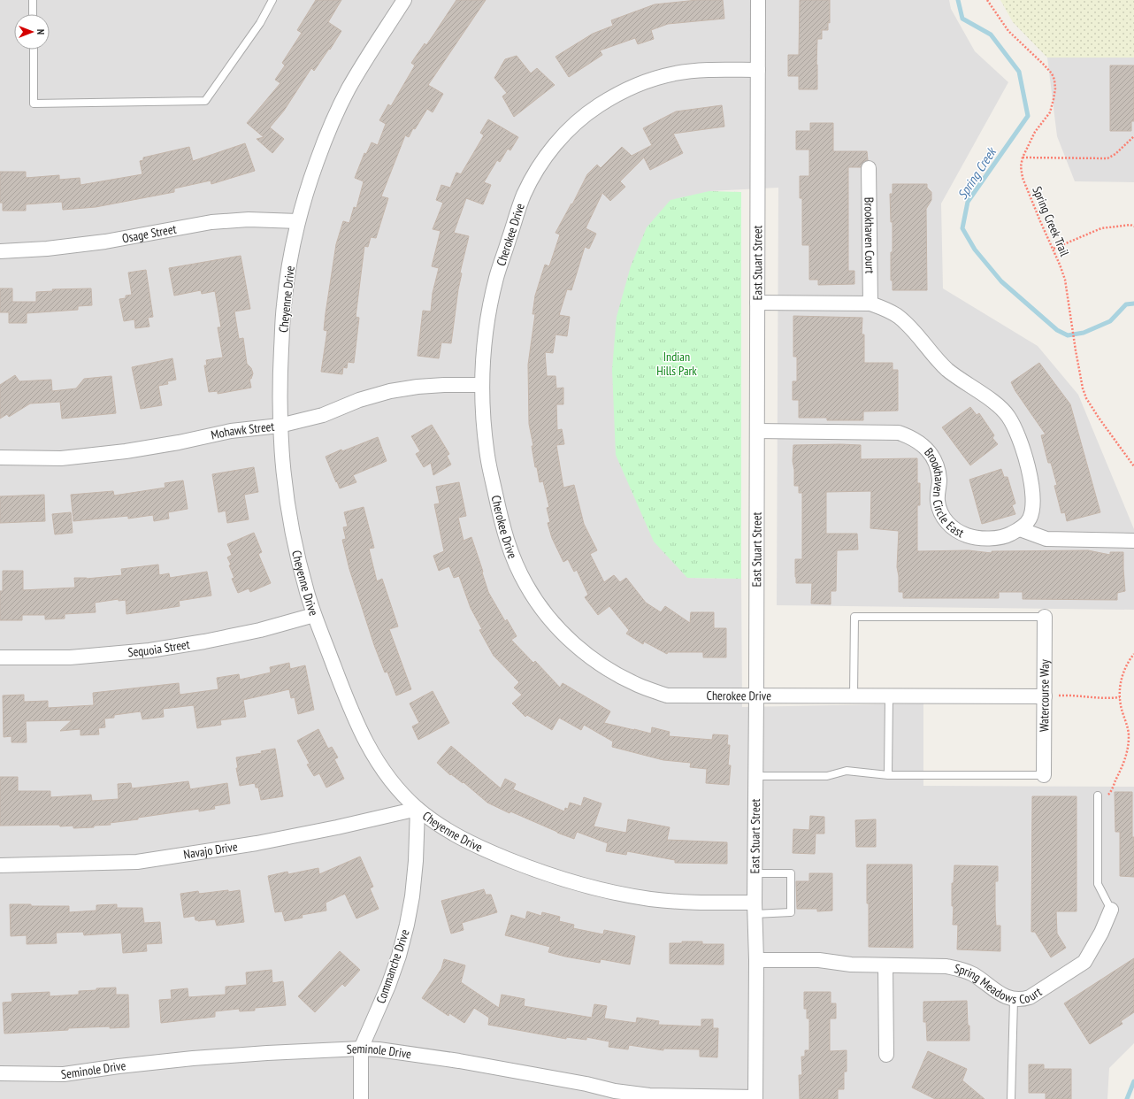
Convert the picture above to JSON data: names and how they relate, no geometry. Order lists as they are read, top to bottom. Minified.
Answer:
{"streets":{"street":["Osage Street","Cherokee Drive","Brookhaven Court","East Stuart Street","Cheyenne Drive","Mohawk Street","Brookhaven Circle East","Sequoia Street","Watercourse Way","Navajo Drive","Commanche Drive","Spring Meadows Court","Seminole Drive"],"path":["Spring Creek Trail"]},"crossings":[["Osage Street","Cheyenne Drive"],["Cherokee Drive","East Stuart Street"],["Cherokee Drive","Mohawk Street"],["Cherokee Drive","Watercourse Way"],["East Stuart Street","Cheyenne Drive"],["East Stuart Street","Brookhaven Circle East"],["East Stuart Street","Spring Meadows Court"],["East Stuart Street","Seminole Drive"],["Cheyenne Drive","Mohawk Street"],["Cheyenne Drive","Sequoia Street"],["Cheyenne Drive","Navajo Drive"],["Cheyenne Drive","Commanche Drive"],["Navajo Drive","Commanche Drive"],["Commanche Drive","Seminole Drive"]],"water":["Spring Creek"],"parks":["Indian Hills Park"],"north":"right"}
